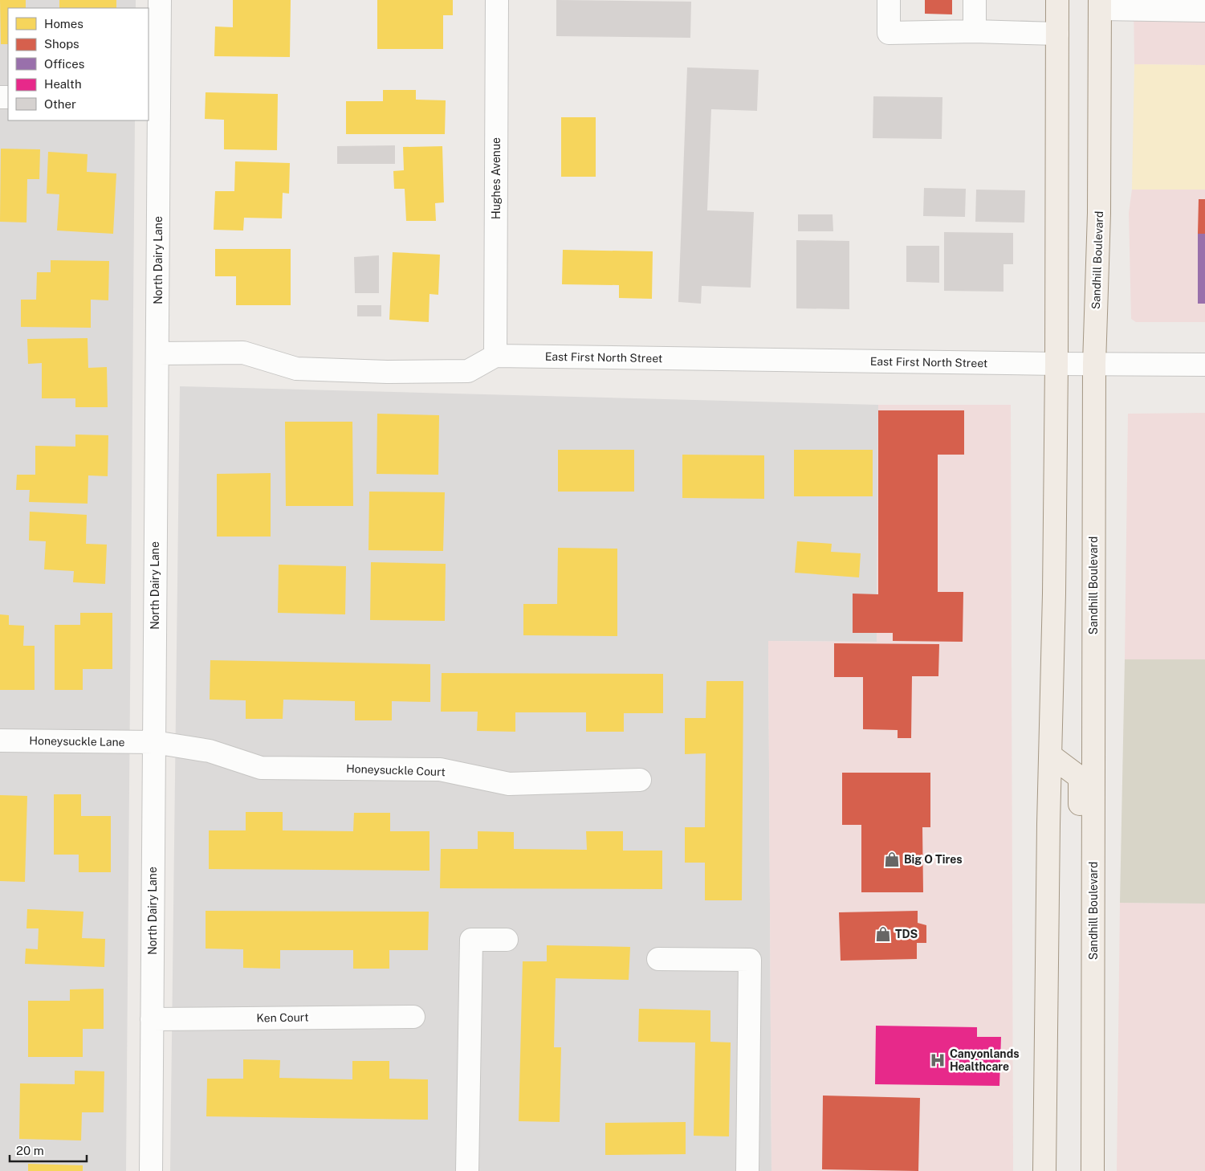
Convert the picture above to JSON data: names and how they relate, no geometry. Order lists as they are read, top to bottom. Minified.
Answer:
{"streets":{"main road":["Sandhill Boulevard"],"street":["Hughes Avenue","North Dairy Lane","East First North Street","Honeysuckle Lane","Honeysuckle Court","Ken Court"]},"crossings":[["Hughes Avenue","East First North Street"],["North Dairy Lane","Honeysuckle Lane"],["North Dairy Lane","Honeysuckle Court"],["North Dairy Lane","Ken Court"],["Sandhill Boulevard","East First North Street"],["Honeysuckle Lane","Honeysuckle Court"]],"places":{"shop":["Big O Tires","TDS"],"hospital":["Canyonlands Healthcare"]},"legend":["Homes","Shops","Offices","Health","Other"],"scale_bar":"20 m"}
